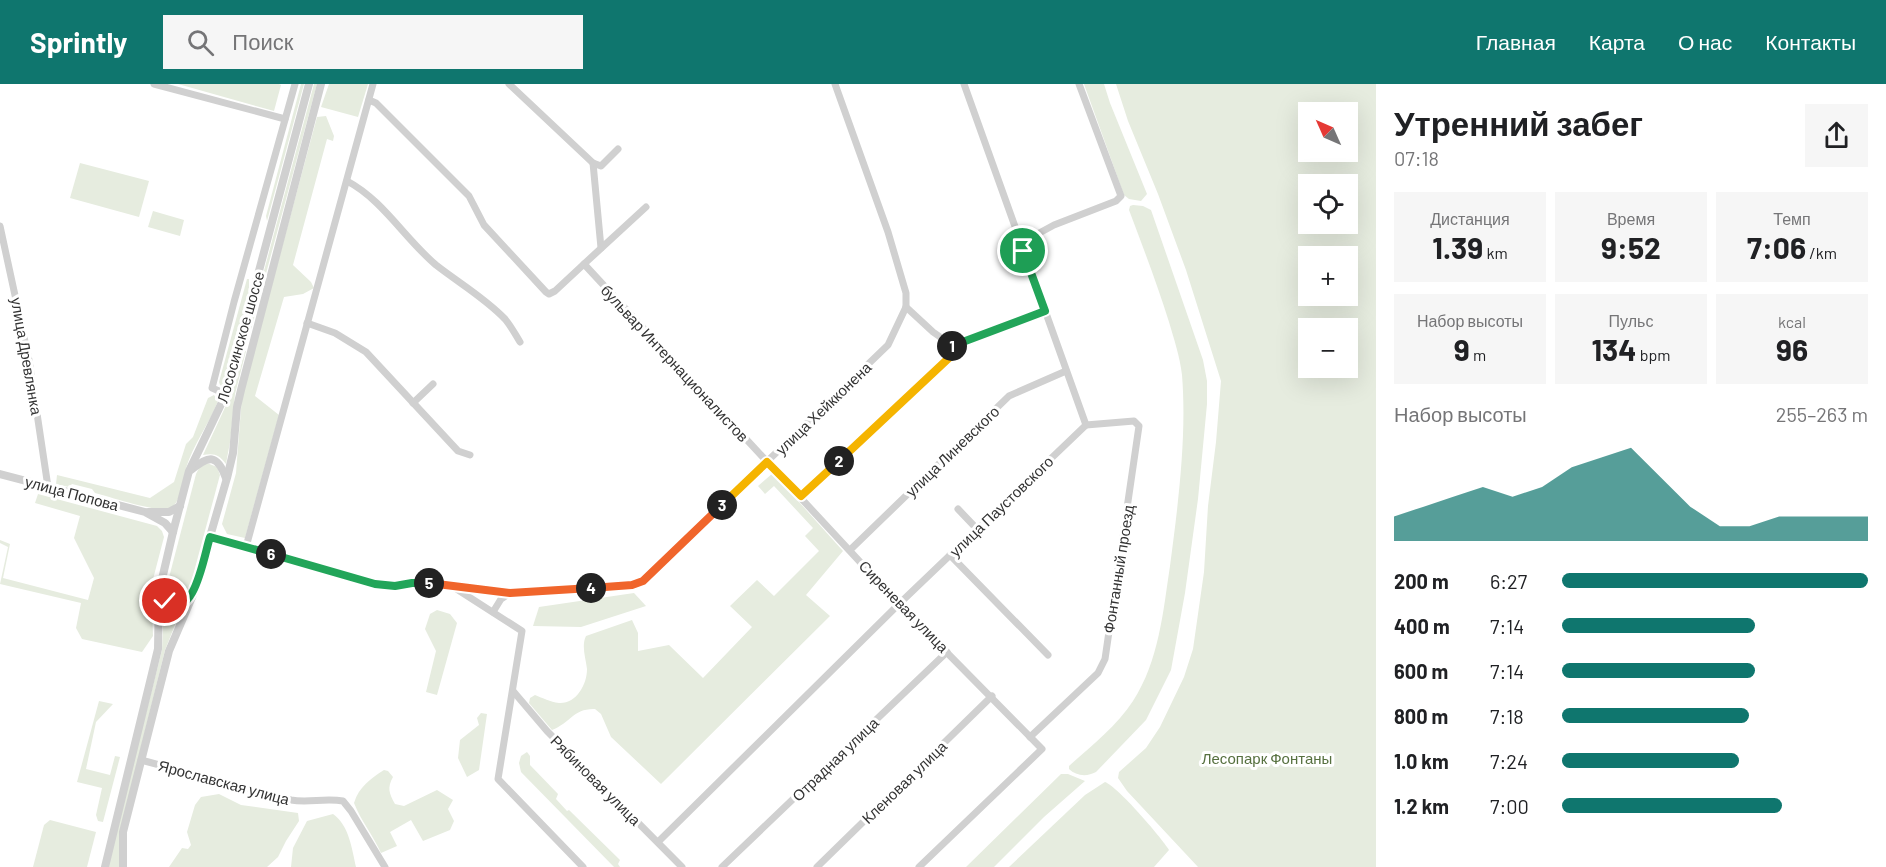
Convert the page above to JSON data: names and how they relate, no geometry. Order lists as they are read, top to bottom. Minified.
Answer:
{"streets":{"street":["Лососинское шоссе","улица Древлянка","бульвар Интернационалистов","улица Хейкконена","улица Линевского","улица Попова","улица Паустовского","Фонтанный проезд","Сиреневая улица","Отрадная улица","Рябиновая улица","Ярославская улица","Кленовая улица"]},"crossings":[["Лососинское шоссе","улица Хейкконена"],["Лососинское шоссе","улица Попова"],["Лососинское шоссе","Ярославская улица"],["улица Древлянка","улица Попова"],["бульвар Интернационалистов","улица Хейкконена"],["бульвар Интернационалистов","Сиреневая улица"],["улица Хейкконена","Сиреневая улица"],["улица Линевского","Сиреневая улица"],["улица Паустовского","Фонтанный проезд"],["улица Паустовского","Сиреневая улица"],["улица Паустовского","Рябиновая улица"],["Фонтанный проезд","Сиреневая улица"],["Сиреневая улица","Отрадная улица"],["Сиреневая улица","Кленовая улица"]],"parks":["Лесопарк Фонтаны"],"north":"top left","page":{"header":"Sprintly","search":"Поиск","nav":["Главная","Карта","О нас","Контакты"],"heading":["Утренний забег","07:18"],"map_buttons":["+","−"],"stats":[["Дистанция","1.39 km"],["Время","9:52"],["Темп","7:06 /km"],["Набор высоты","9 m"],["Пульс","134 bpm"],["kcal","96"]],"pins":["1","2","3","6","5","4"],"chart":["Набор высоты","255–263 m"],"list":[{"name":"200 m","note":"6:27"},{"name":"400 m","note":"7:14"},{"name":"600 m","note":"7:14"},{"name":"800 m","note":"7:18"},{"name":"1.0 km","note":"7:24"},{"name":"1.2 km","note":"7:00"}]}}
